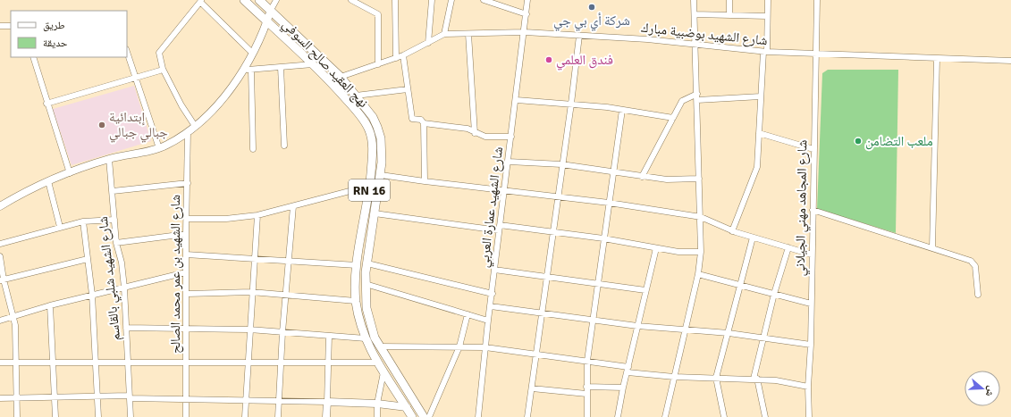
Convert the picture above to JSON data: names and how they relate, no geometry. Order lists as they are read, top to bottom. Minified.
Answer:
{"streets":{"main road":["نهج العقيد صالح السوفي","RN 16"],"street":["شارع الشهيد بوضبية مبارك","شارع الشهيد عمارة العربي","شارع المجاهد مهني الجيلاني","شارع الشهيد بن عمر محمد الصالح","شارع الشهيد شلبي بالقاسم"]},"crossings":[["شارع الشهيد بوضبية مبارك","شارع الشهيد عمارة العربي"],["شارع الشهيد بوضبية مبارك","شارع المجاهد مهني الجيلاني"]],"places":["شركة أي بي جي","فندق العلمي","إبتدائية جبالي جبالي","ملعب التضامن"],"legend":["طريق","حديقة"],"north":"right"}
